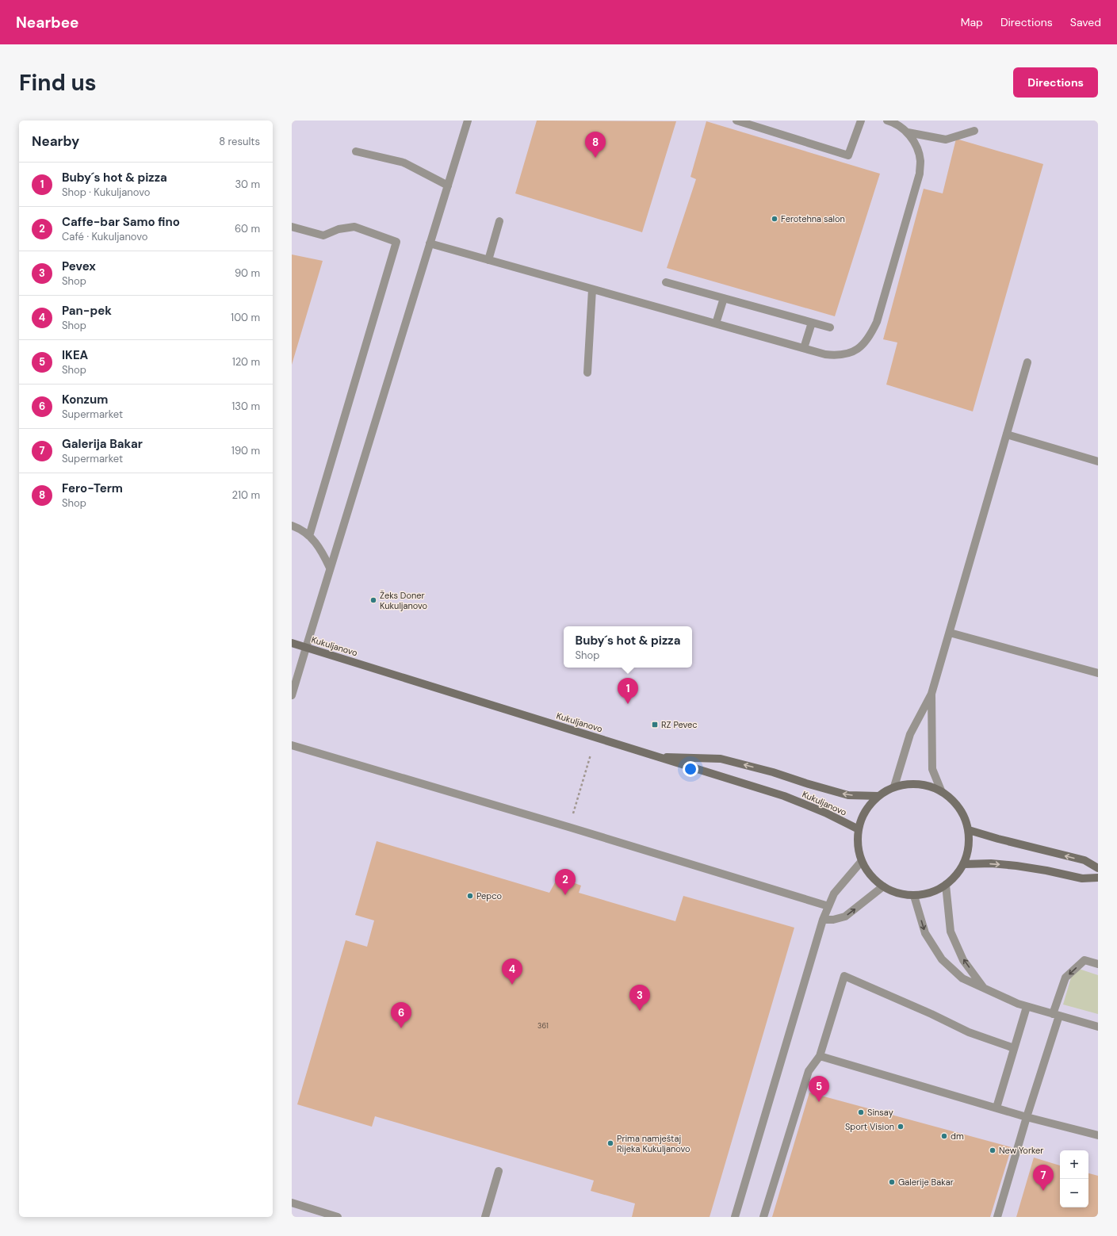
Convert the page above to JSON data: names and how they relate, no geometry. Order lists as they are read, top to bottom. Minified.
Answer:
{"streets":{"main road":["Kukuljanovo"]},"places":{"other":["Ferotehna salon","Žeks Doner Kukuljanovo","Pepco","Sinsay","Sport Vision","dm","Prima namještaj Rijeka Kukuljanovo","New Yorker","Galerije Bakar"],"transit":["RZ Pevec"]},"house_numbers":["361"],"page":{"header":"Nearbee","nav":["Map","Directions","Saved"],"buttons":"Directions","title":"Find us","heading":["Nearby","8 results"],"pins":["8","1","2","4","3","6","5","7"],"list":[{"mark":"1","name":"Buby´s hot & pizza","note":"Shop · Kukuljanovo","value":"30 m"},{"mark":"2","name":"Caffe-bar Samo fino","note":"Café · Kukuljanovo","value":"60 m"},{"mark":"3","name":"Pevex","note":"Shop","value":"90 m"},{"mark":"4","name":"Pan-pek","note":"Shop","value":"100 m"},{"mark":"5","name":"IKEA","note":"Shop","value":"120 m"},{"mark":"6","name":"Konzum","note":"Supermarket","value":"130 m"},{"mark":"7","name":"Galerija Bakar","note":"Supermarket","value":"190 m"},{"mark":"8","name":"Fero-Term","note":"Shop","value":"210 m"}],"popup":["Buby´s hot & pizza","Shop"],"map_buttons":["+","−"]}}
